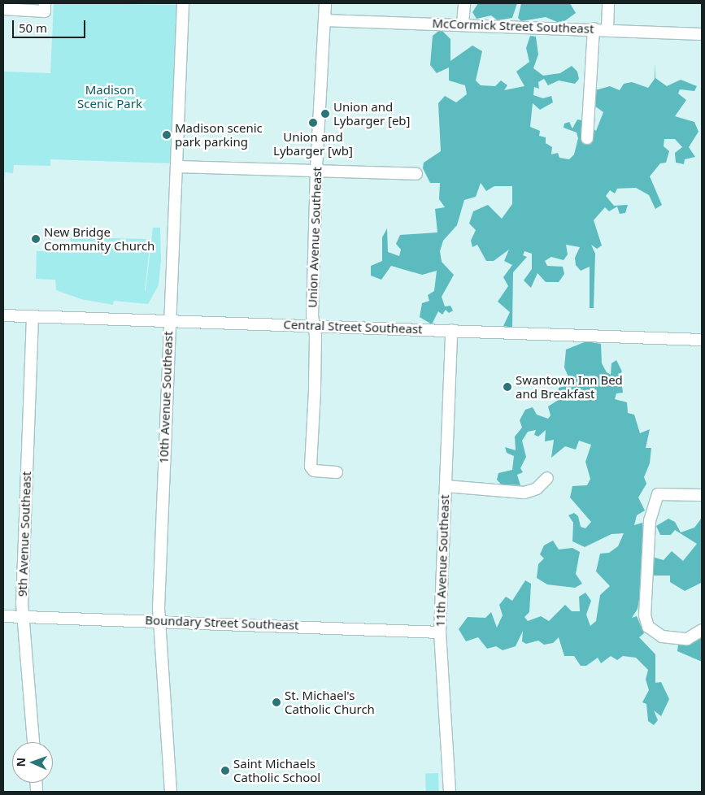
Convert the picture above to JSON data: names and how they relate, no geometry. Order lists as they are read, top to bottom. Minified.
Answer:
{"streets":{"street":["McCormick Street Southeast","Union Avenue Southeast","Central Street Southeast","10th Avenue Southeast","9th Avenue Southeast","11th Avenue Southeast","Boundary Street Southeast"]},"crossings":[["McCormick Street Southeast","Union Avenue Southeast"],["Union Avenue Southeast","Central Street Southeast"],["Central Street Southeast","10th Avenue Southeast"],["Central Street Southeast","9th Avenue Southeast"],["Central Street Southeast","11th Avenue Southeast"],["10th Avenue Southeast","Boundary Street Southeast"],["9th Avenue Southeast","Boundary Street Southeast"],["11th Avenue Southeast","Boundary Street Southeast"]],"parks":["Madison Scenic Park"],"places":["Union and Lybarger [eb]","Union and Lybarger [wb]","Madison scenic park parking","New Bridge Community Church","Swantown Inn Bed and Breakfast","St. Michael's Catholic Church","Saint Michaels Catholic School"],"scale_bar":"50 m","north":"left"}
